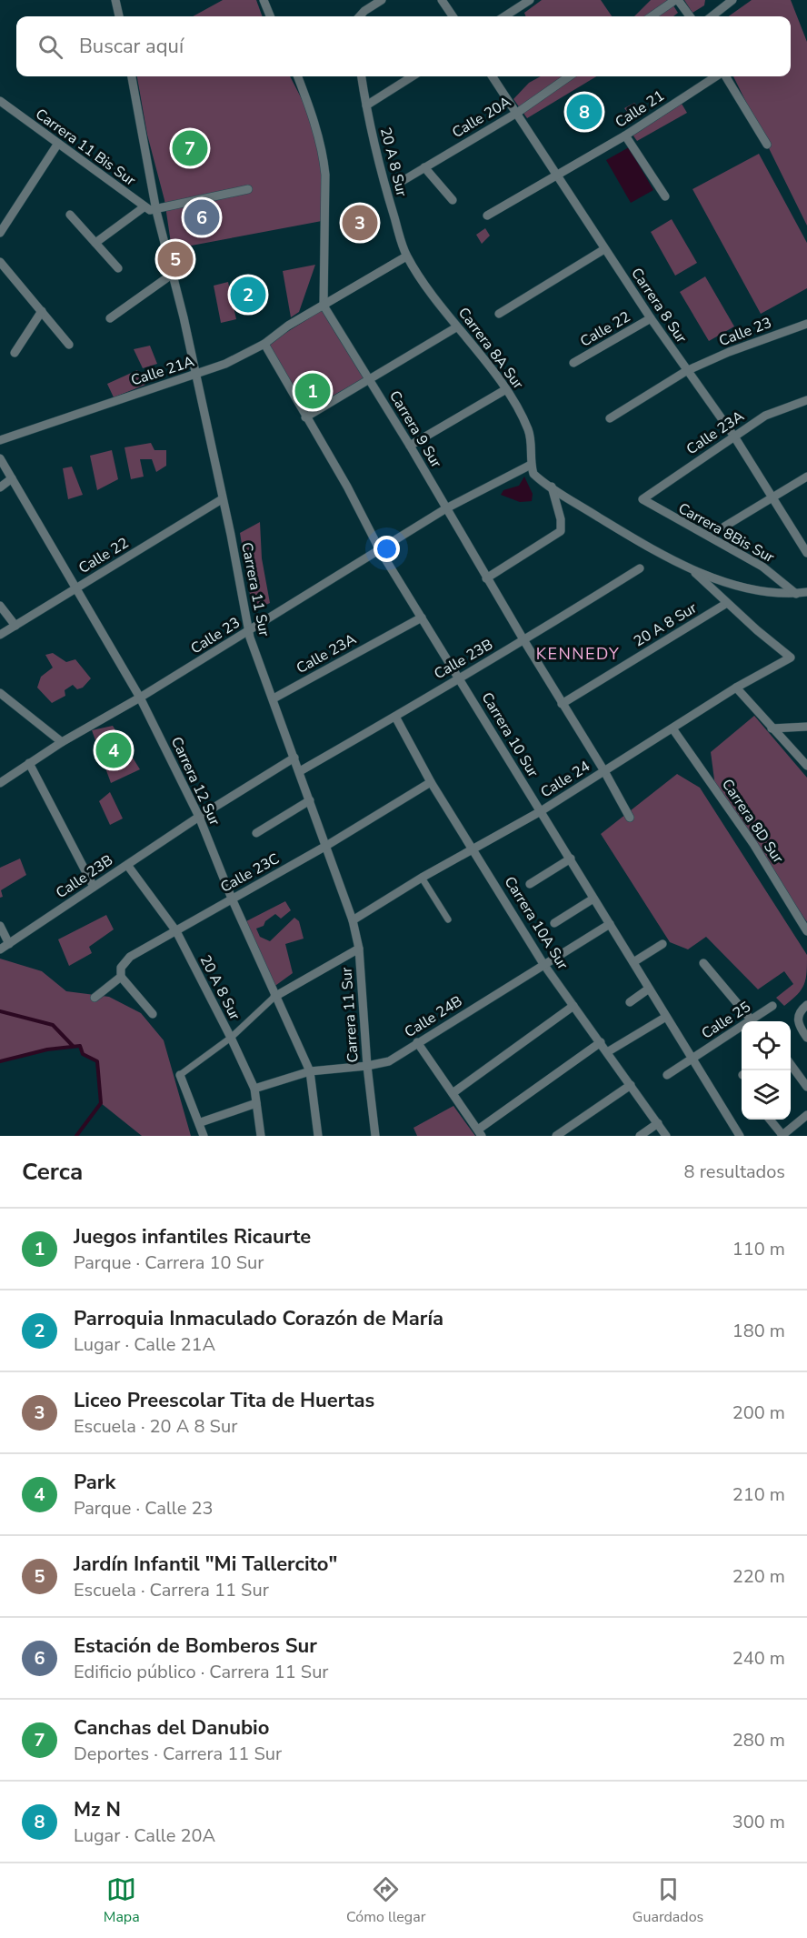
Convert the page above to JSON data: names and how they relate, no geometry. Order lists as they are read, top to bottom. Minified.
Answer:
{"streets":{"street":["Calle 21","Calle 20A","Carrera 11 Bis Sur","20 A 8 Sur","Carrera 8 Sur","Calle 22","Calle 23","Carrera 8A Sur","Calle 21A","Carrera 9 Sur","Calle 23A","Carrera 8Bis Sur","Carrera 11 Sur","Calle 23B","Carrera 10 Sur","Calle 24","Carrera 12 Sur","Carrera 8D Sur","Calle 23C","Carrera 10A Sur","Calle 24B","Calle 25"]},"crossings":[["Calle 21","Carrera 8 Sur"],["Calle 20A","Carrera 8 Sur"],["Carrera 11 Bis Sur","Carrera 11 Sur"],["20 A 8 Sur","Carrera 8A Sur"],["20 A 8 Sur","Carrera 9 Sur"],["20 A 8 Sur","Calle 23B"],["20 A 8 Sur","Calle 24"],["20 A 8 Sur","Calle 23C"],["20 A 8 Sur","Calle 24B"],["Carrera 8 Sur","Calle 22"],["Carrera 8 Sur","Calle 23"],["Carrera 8 Sur","Calle 23A"],["Calle 22","Carrera 11 Sur"],["Calle 22","Carrera 12 Sur"],["Calle 23","Carrera 8A Sur"],["Calle 23","Carrera 9 Sur"],["Calle 23","Carrera 11 Sur"],["Calle 23","Carrera 10 Sur"],["Calle 23","Carrera 12 Sur"],["Calle 21A","Carrera 9 Sur"],["Calle 21A","Carrera 11 Sur"],["Calle 21A","Carrera 10 Sur"],["Carrera 9 Sur","Calle 23B"],["Carrera 9 Sur","Calle 24"],["Calle 23A","Carrera 8Bis Sur"],["Calle 23A","Carrera 11 Sur"],["Calle 23A","Carrera 10 Sur"],["Carrera 11 Sur","Calle 23B"],["Carrera 11 Sur","Calle 24"],["Carrera 11 Sur","Calle 23C"],["Carrera 11 Sur","Calle 24B"],["Calle 23B","Carrera 10 Sur"],["Calle 23B","Carrera 12 Sur"],["Calle 23B","Carrera 10A Sur"],["Carrera 10 Sur","Calle 24"],["Carrera 10 Sur","Calle 24B"],["Carrera 10 Sur","Calle 25"],["Calle 24","Carrera 8D Sur"],["Calle 24","Carrera 10A Sur"],["Carrera 12 Sur","Calle 23C"],["Carrera 12 Sur","Calle 24B"],["Calle 23C","Carrera 10A Sur"],["Carrera 10A Sur","Calle 24B"]],"districts":["KENNEDY"],"page":{"search":"Buscar aquí","pins":["8","7","6","3","5","2","1","4"],"heading":["Cerca","8 resultados"],"list":[{"mark":"1","name":"Juegos infantiles Ricaurte","note":"Parque · Carrera 10 Sur","value":"110 m"},{"mark":"2","name":"Parroquia Inmaculado Corazón de María","note":"Lugar · Calle 21A","value":"180 m"},{"mark":"3","name":"Liceo Preescolar Tita de Huertas","note":"Escuela · 20 A 8 Sur","value":"200 m"},{"mark":"4","name":"Park","note":"Parque · Calle 23","value":"210 m"},{"mark":"5","name":"Jardín Infantil \"Mi Tallercito\"","note":"Escuela · Carrera 11 Sur","value":"220 m"},{"mark":"6","name":"Estación de Bomberos Sur","note":"Edificio público · Carrera 11 Sur","value":"240 m"},{"mark":"7","name":"Canchas del Danubio","note":"Deportes · Carrera 11 Sur","value":"280 m"},{"mark":"8","name":"Mz N","note":"Lugar · Calle 20A","value":"300 m"}],"nav":["Mapa","Cómo llegar","Guardados"]}}
